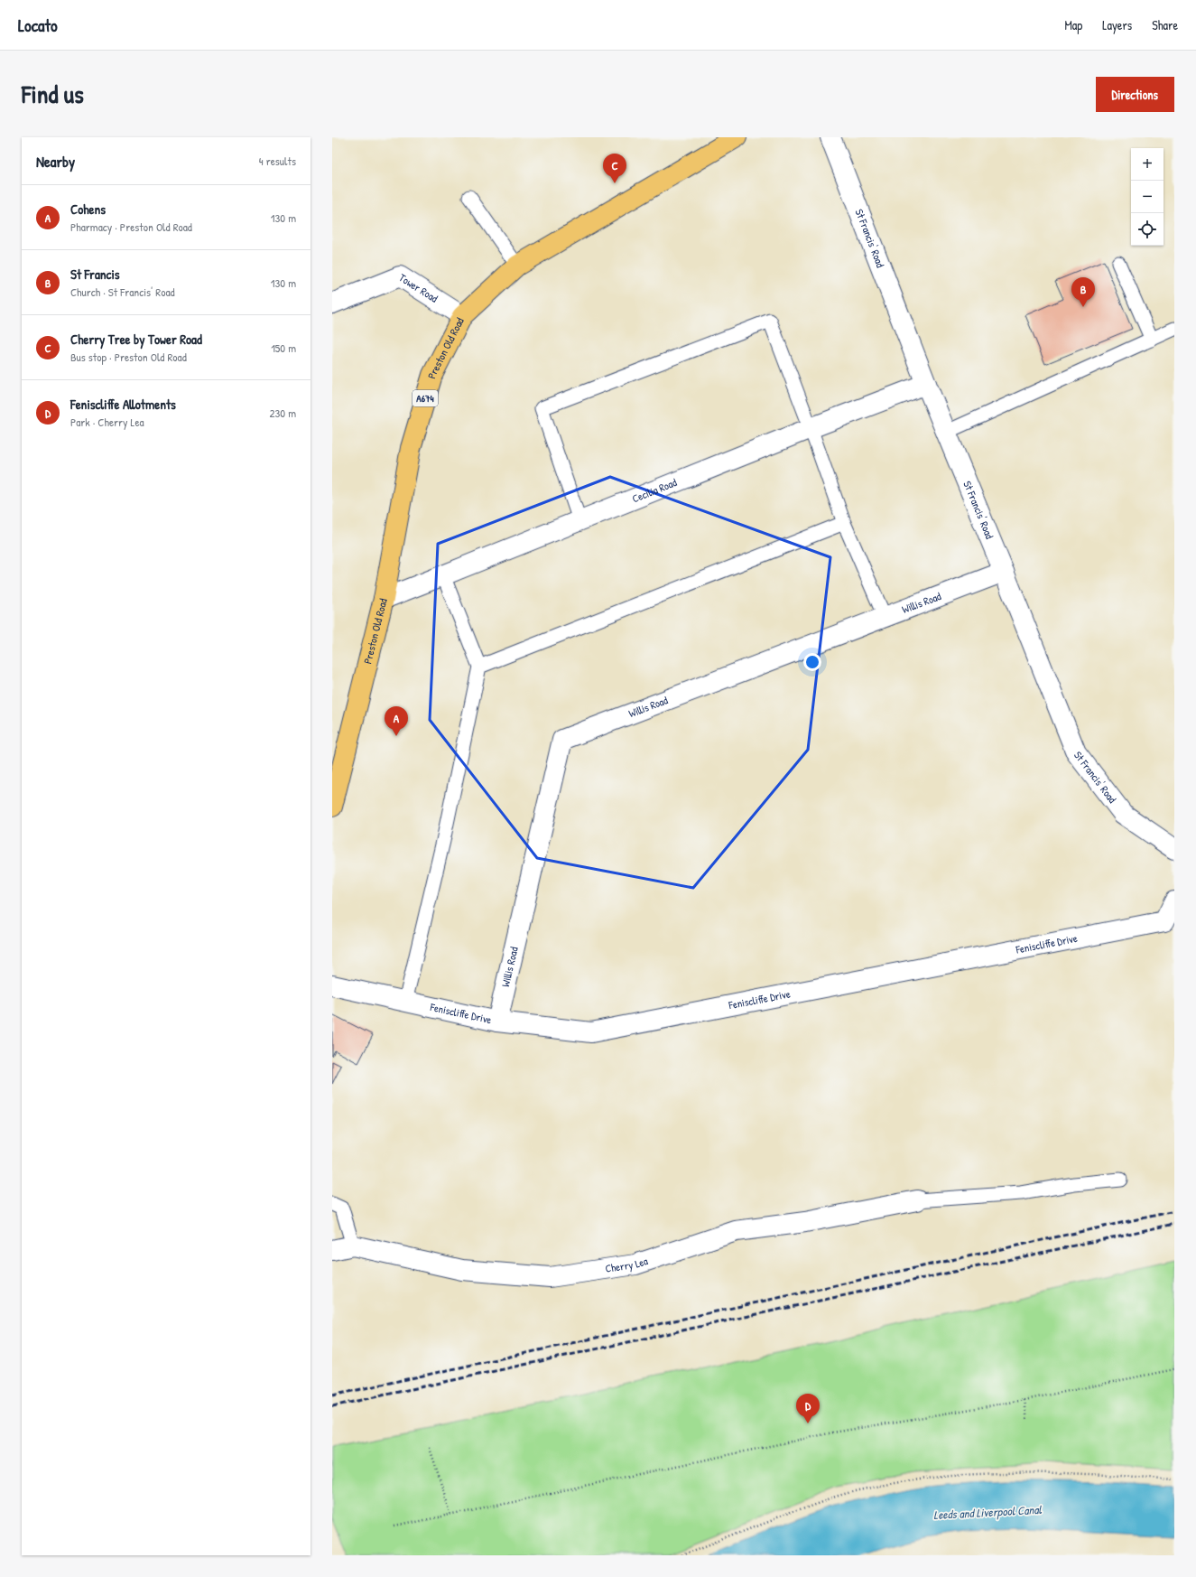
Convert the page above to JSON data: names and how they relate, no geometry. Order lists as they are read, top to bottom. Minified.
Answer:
{"streets":{"main road":["Preston Old Road","A674"],"street":["St Francis' Road","Tower Road","Cecilia Road","Willis Road","Feniscliffe Drive","Cherry Lea"]},"crossings":[["St Francis' Road","Cecilia Road"],["St Francis' Road","Willis Road"],["Tower Road","Preston Old Road"],["Preston Old Road","Cecilia Road"],["Willis Road","Feniscliffe Drive"]],"water":["Leeds and Liverpool Canal"],"page":{"header":"Locato","nav":["Map","Layers","Share"],"title":"Find us","buttons":"Directions","heading":["Nearby","4 results"],"map_buttons":["+","−"],"pins":["C","B","A","D"],"list":[{"mark":"A","name":"Cohens","note":"Pharmacy · Preston Old Road","value":"130 m"},{"mark":"B","name":"St Francis","note":"Church · St Francis' Road","value":"130 m"},{"mark":"C","name":"Cherry Tree by Tower Road","note":"Bus stop · Preston Old Road","value":"150 m"},{"mark":"D","name":"Feniscliffe Allotments","note":"Park · Cherry Lea","value":"230 m"}]}}
